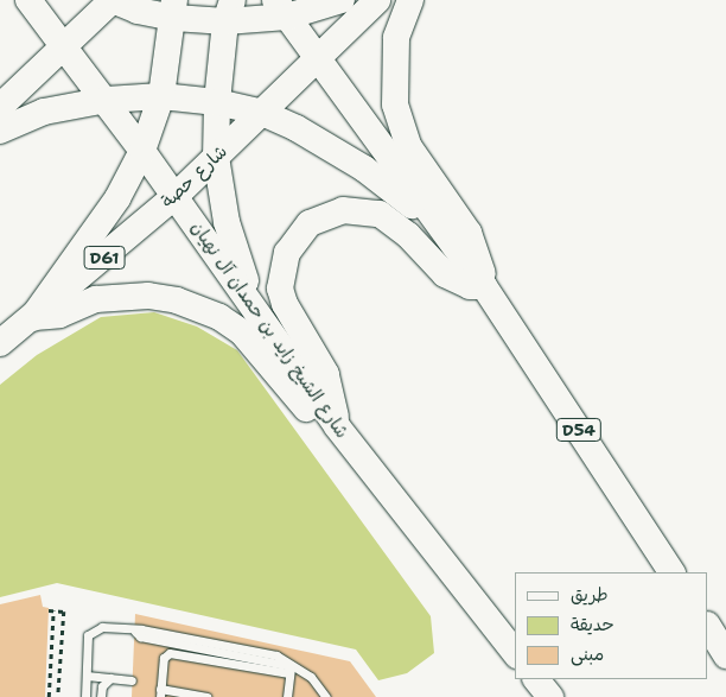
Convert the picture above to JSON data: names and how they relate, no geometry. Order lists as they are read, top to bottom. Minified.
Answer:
{"streets":{"main road":["شارع حصة","D61","شارع الشيخ زايد بن حمدان آل نهيان","D54"]},"crossings":[["شارع حصة","شارع الشيخ زايد بن حمدان آل نهيان"],["شارع حصة","D54"]],"legend":["طريق","حديقة","مبنى"]}
